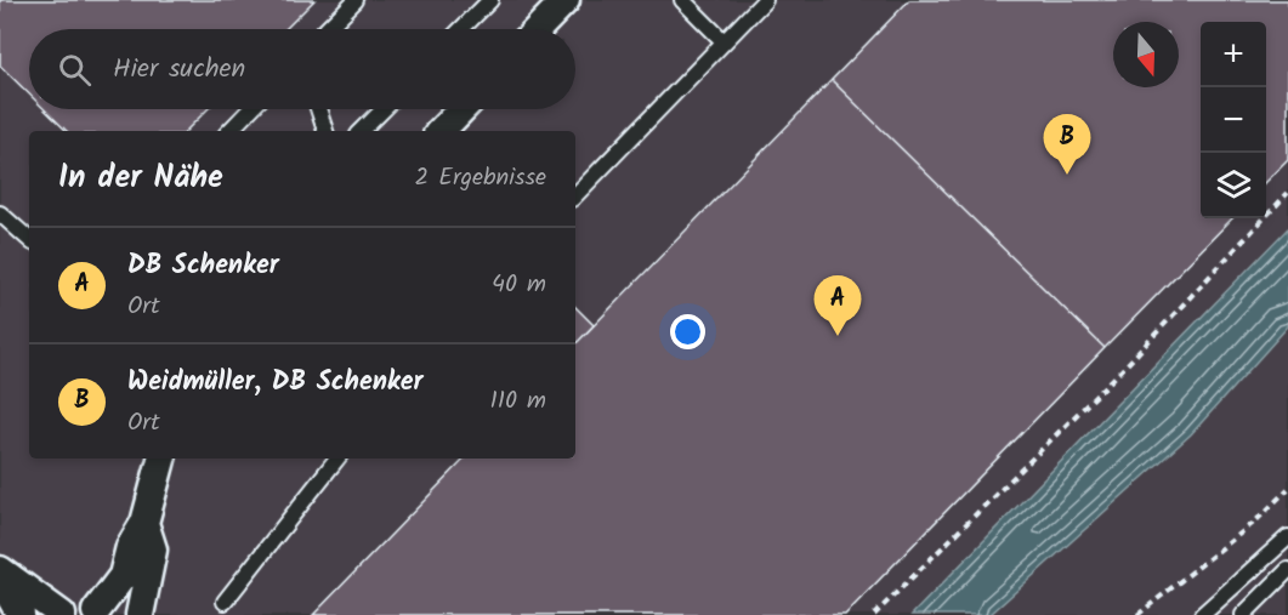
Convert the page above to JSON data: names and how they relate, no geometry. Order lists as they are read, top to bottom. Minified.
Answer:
{"north":"bottom","page":{"map_buttons":["+","−"],"search":"Hier suchen","pins":["B","A"],"heading":["In der Nähe","2 Ergebnisse"],"list":[{"mark":"A","name":"DB Schenker","note":"Ort","value":"40 m"},{"mark":"B","name":"Weidmüller, DB Schenker","note":"Ort","value":"110 m"}]}}
